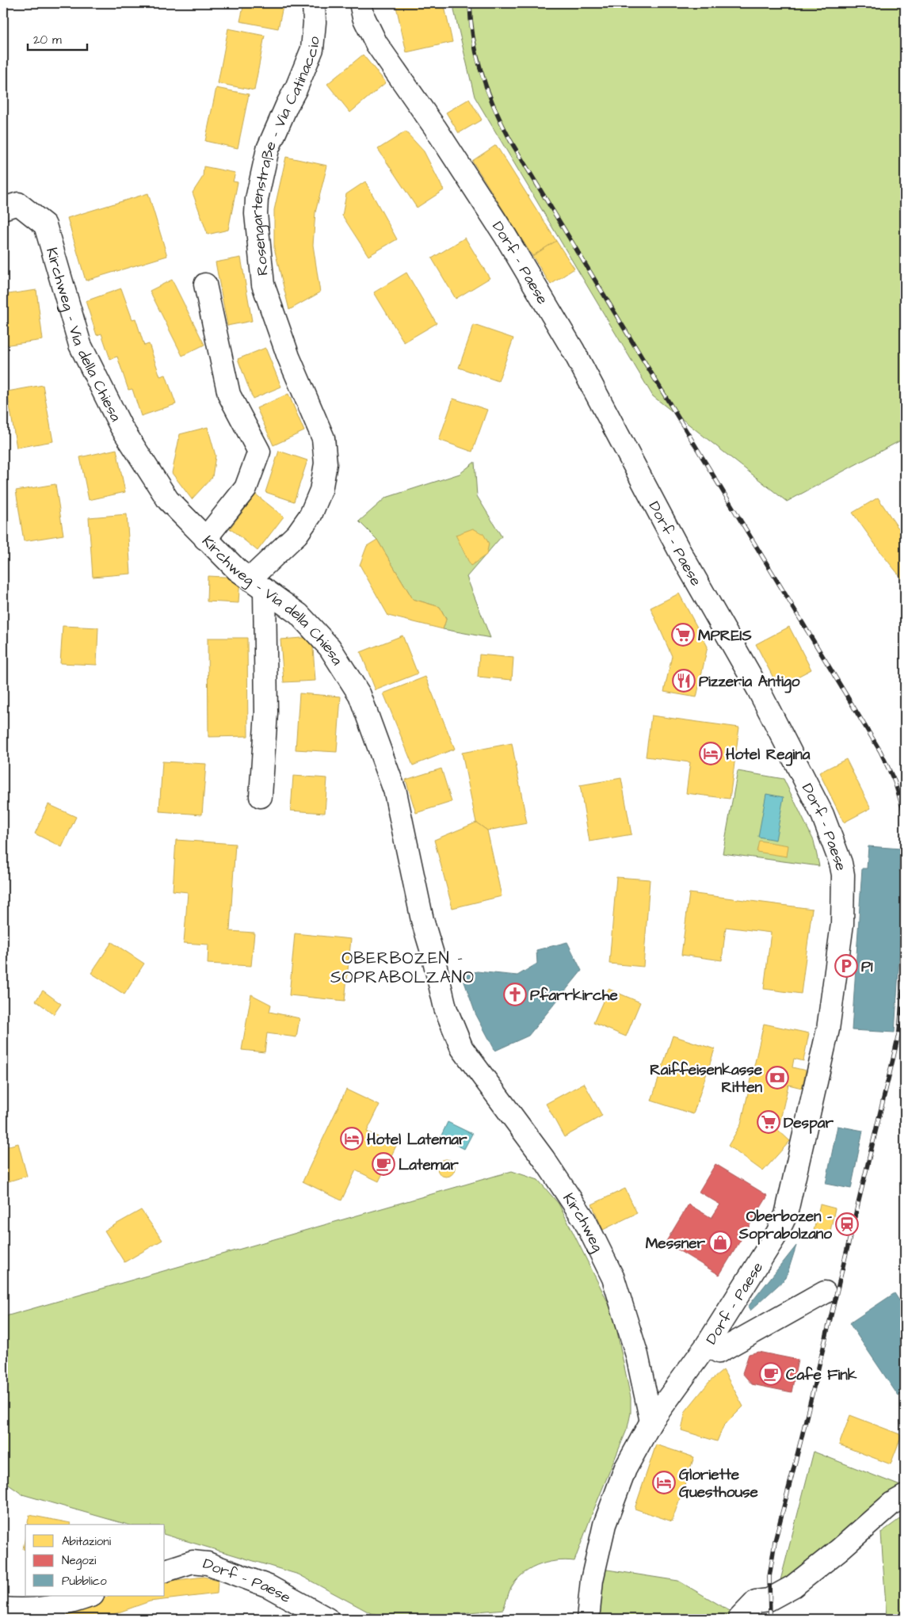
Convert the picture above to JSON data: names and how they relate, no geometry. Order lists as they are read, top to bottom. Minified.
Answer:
{"streets":{"street":["Rosengartenstraße - Via Catinaccio","Dorf - Paese","Kirchweg - Via della Chiesa","Kirchweg"]},"crossings":[["Rosengartenstraße - Via Catinaccio","Kirchweg - Via della Chiesa"],["Dorf - Paese","Kirchweg"],["Kirchweg - Via della Chiesa","Kirchweg"]],"districts":["OBERBOZEN - SOPRABOLZANO"],"places":{"supermarket":["MPREIS","Despar"],"restaurant":["Pizzeria Antigo"],"hotel":["Hotel Regina","Hotel Latemar","Gloriette Guesthouse"],"parking":["P1"],"church":["Pfarrkirche"],"bank":["Raiffeisenkasse Ritten"],"cafe":["Latemar","Cafe Fink"],"station":["Oberbozen - Soprabolzano"],"shop":["Messner"]},"legend":["Abitazioni","Negozi","Pubblico"],"scale_bar":"20 m"}
